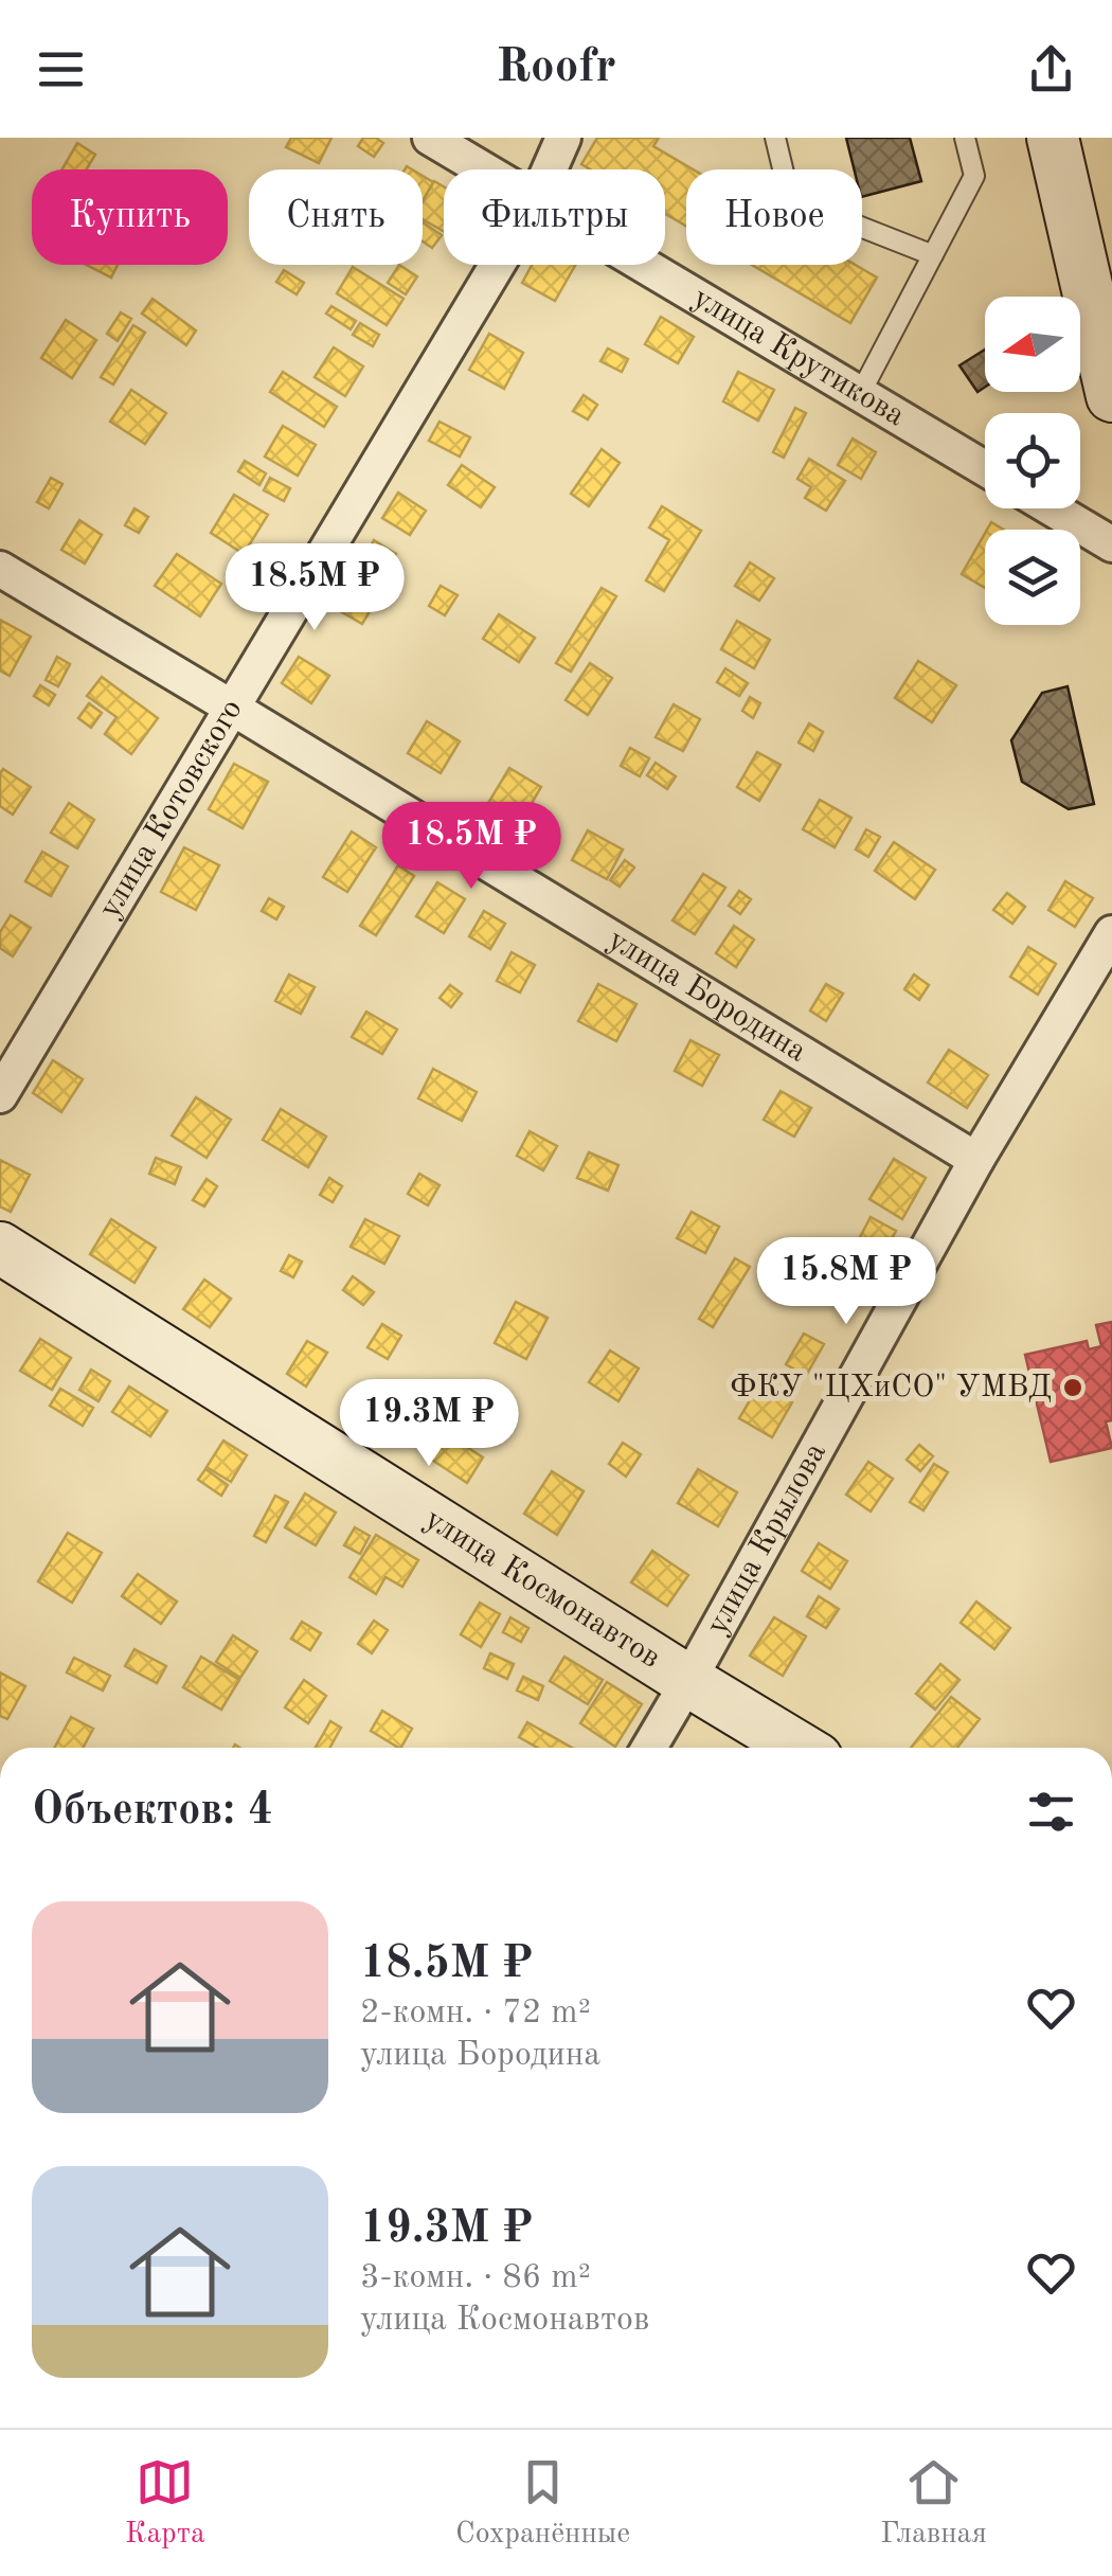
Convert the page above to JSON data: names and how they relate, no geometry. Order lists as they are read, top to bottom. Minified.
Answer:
{"streets":{"street":["улица Крутикова","улица Котовского","улица Бородина","улица Крылова","улица Космонавтов"]},"crossings":[["улица Котовского","улица Бородина"],["улица Бородина","улица Крылова"],["улица Крылова","улица Космонавтов"]],"places":["ФКУ \"ЦХиСО\" УМВД"],"north":"left","page":{"header":"Roofr","chip":["Купить","Снять","Фильтры","Новое"],"price":["18.5M ₽","18.5M ₽","15.8M ₽","19.3M ₽"],"heading":"Объектов: 4","list":[{"name":"18.5M ₽","note":"2-комн. · 72 m² · улица Бородина"},{"name":"19.3M ₽","note":"3-комн. · 86 m² · улица Космонавтов"}],"tabs":["Карта","Сохранённые","Главная"]}}
